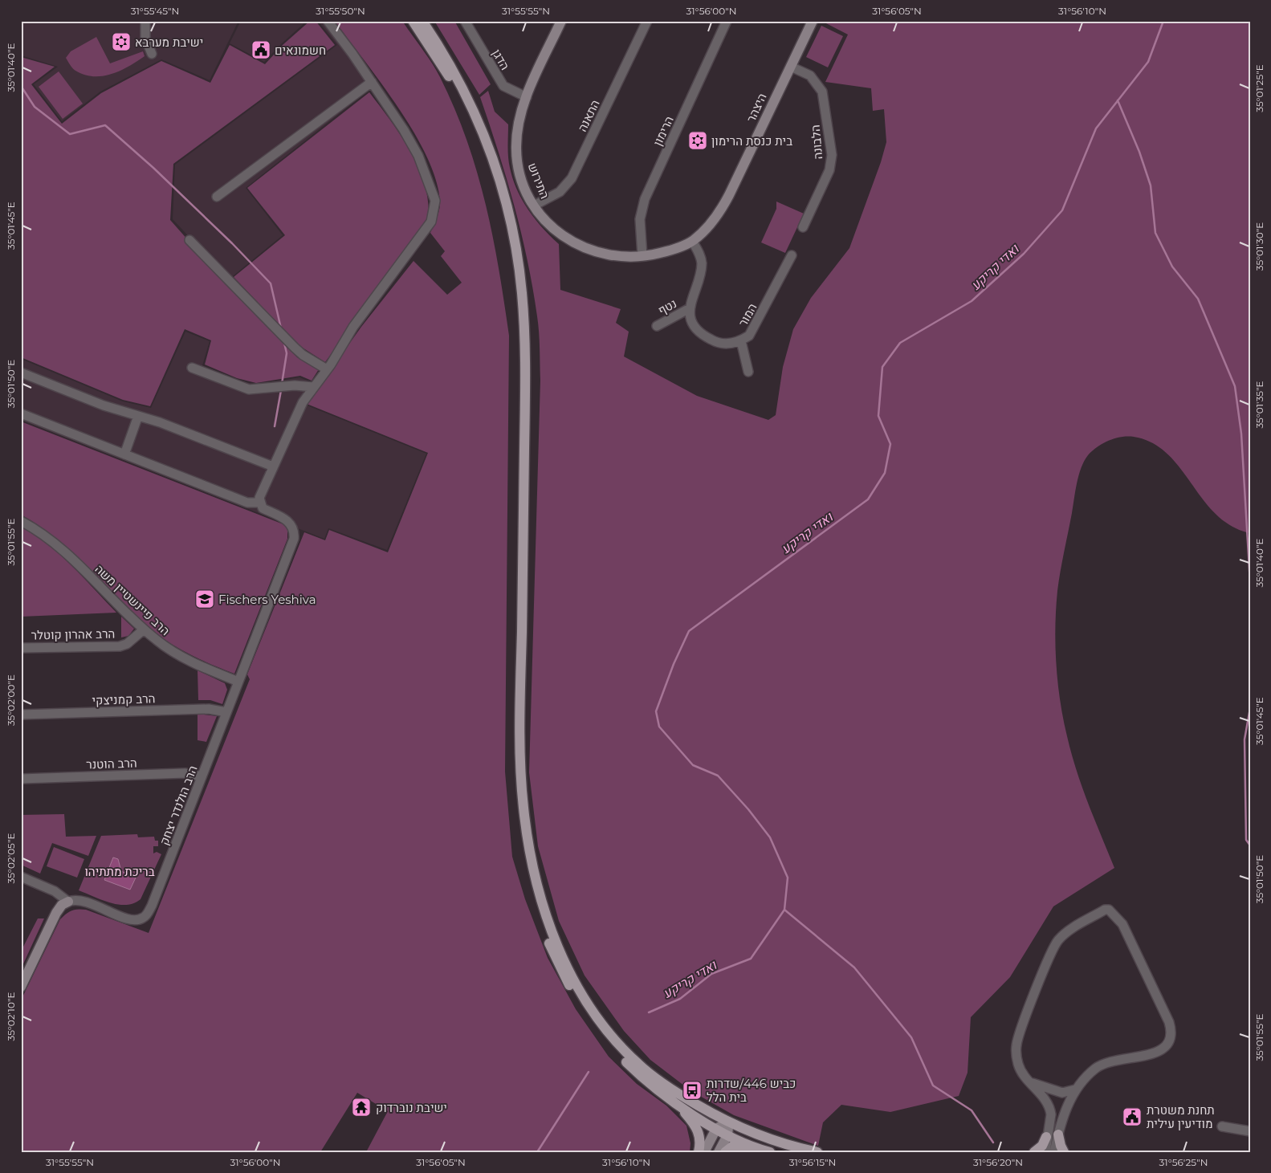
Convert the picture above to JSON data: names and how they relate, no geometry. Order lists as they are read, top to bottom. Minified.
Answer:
{"streets":{"street":["הדגן","היצהר","התאנה","הרימון","הלבונה","התירוש","נטף","המור","הרב פיינשטיין משה","הרב אהרון קוטלר","הרב קמניצקי","הרב הוטנר","הרב הולנדר יצחק"]},"crossings":[["הדגן","התירוש"],["היצהר","הלבונה"],["היצהר","התירוש"],["התאנה","התירוש"],["הרימון","התירוש"],["נטף","המור"],["הרב פיינשטיין משה","הרב אהרון קוטלר"],["הרב פיינשטיין משה","הרב הולנדר יצחק"],["הרב קמניצקי","הרב הולנדר יצחק"],["הרב הוטנר","הרב הולנדר יצחק"]],"water":["ואדי קריקע"],"parks":["בריכת מתתיהו"],"places":{"synagogue":["ישיבת מערבא","בית כנסת הרימון"],"public building":["חשמונאים","תחנת משטרת מודיעין עילית"],"school or university":["Fischers Yeshiva"],"bus stop":["כביש 446/שדרות בית הלל"],"temple":["ישיבת נוברדוק"]},"coordinates":["31°55'45\"N","31°55'50\"N","31°55'55\"N","31°56'00\"N","31°56'05\"N","31°56'10\"N","35°01'40\"E","35°01'25\"E","35°01'45\"E","35°01'30\"E","35°01'50\"E","35°01'35\"E","35°01'55\"E","35°02'00\"E","35°02'05\"E","35°02'10\"E","31°56'15\"N","31°56'20\"N","31°56'25\"N"]}
